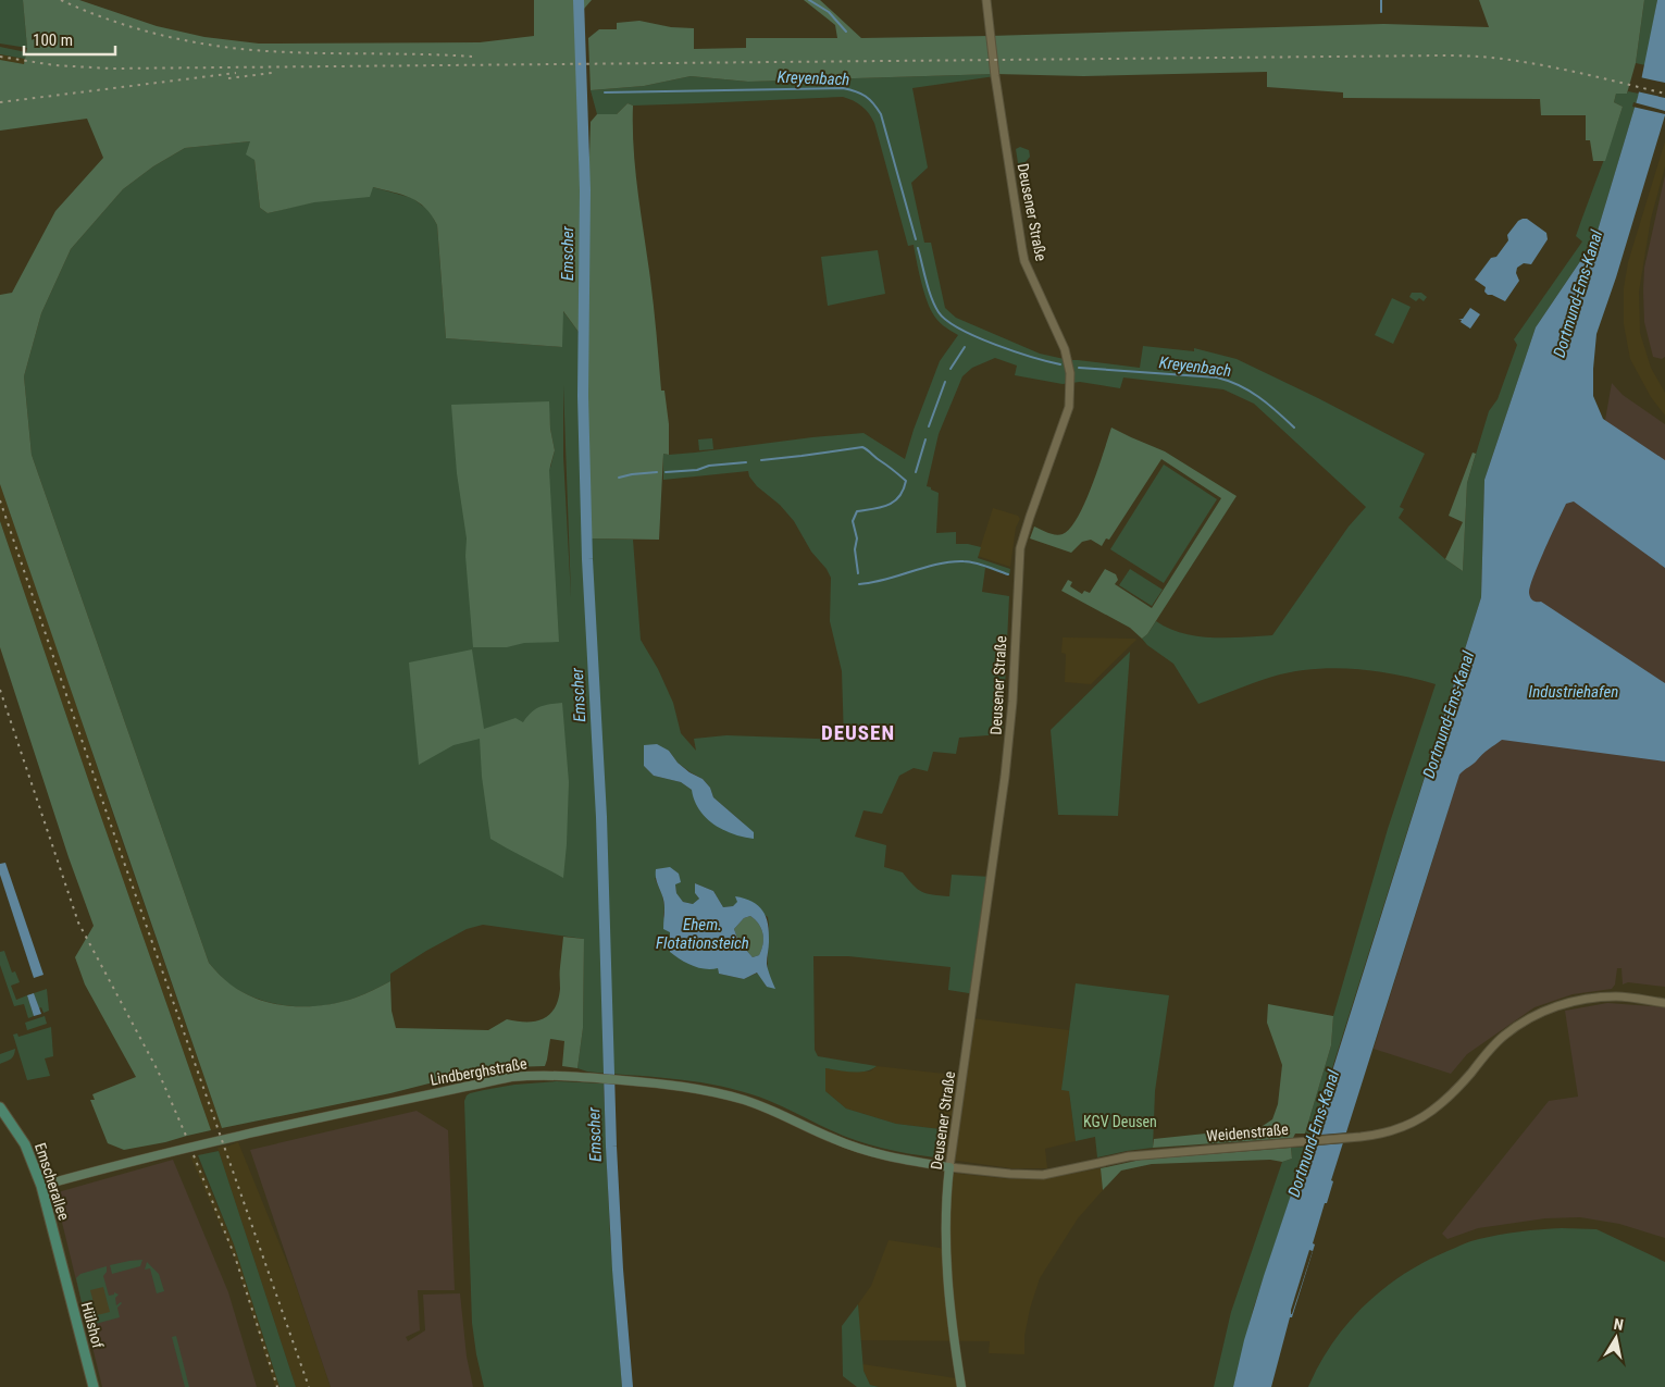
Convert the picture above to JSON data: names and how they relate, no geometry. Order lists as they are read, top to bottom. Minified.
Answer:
{"streets":{"main road":["Deusener Straße","Lindberghstraße","Emscherallee","Hülshof"],"street":["Weidenstraße"]},"crossings":[["Deusener Straße","Lindberghstraße"],["Deusener Straße","Weidenstraße"],["Lindberghstraße","Weidenstraße"],["Lindberghstraße","Emscherallee"],["Emscherallee","Hülshof"]],"districts":["DEUSEN"],"water":["Kreyenbach","Emscher","Dortmund-Ems-Kanal","Industriehafen","Ehem. Flotationsteich"],"parks":["KGV Deusen"],"scale_bar":"100 m","north":"top"}
